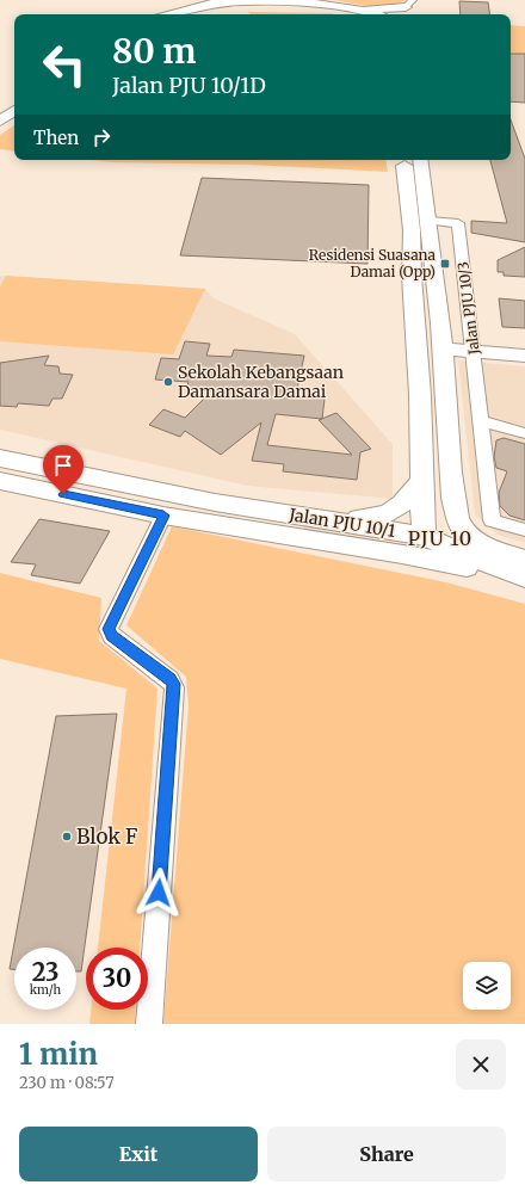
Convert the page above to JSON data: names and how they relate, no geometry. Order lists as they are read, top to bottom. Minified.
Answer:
{"streets":{"street":["Jalan PJU 10/3","Jalan PJU 10/1"]},"districts":["PJU 10"],"places":{"transit":["Residensi Suasana Damai (Opp)"],"other":["Sekolah Kebangsaan Damansara Damai","Blok F"]},"page":{"turn":["80 m","Jalan PJU 10/1D"],"then":"Then","speed":"23 km/h","limit":"30","heading":["1 min","230 m · 08:57"],"buttons":["Exit","Share"]}}
